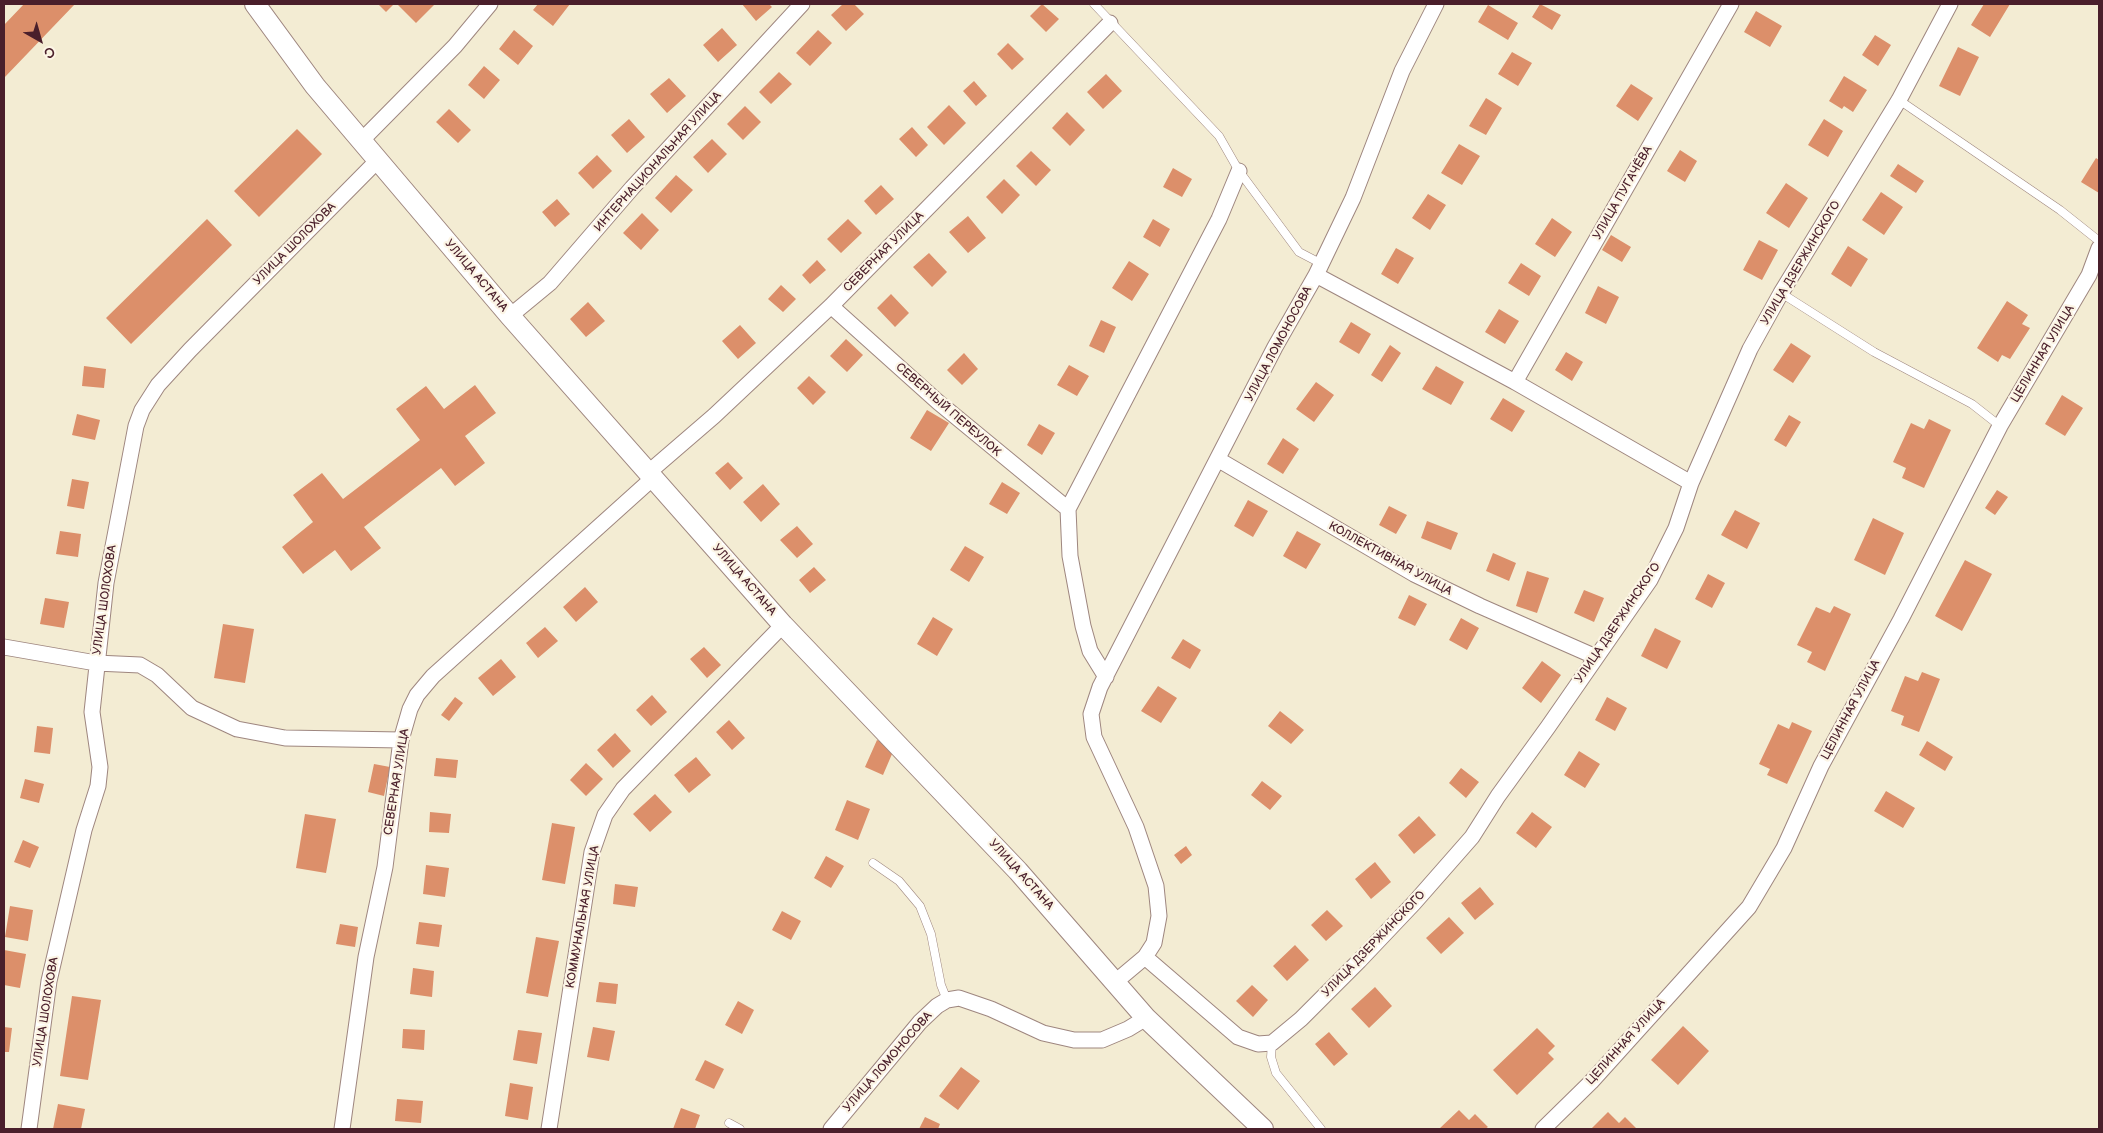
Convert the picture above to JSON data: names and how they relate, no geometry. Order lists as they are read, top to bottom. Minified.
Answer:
{"streets":{"street":["ИНТЕРНАЦИОНАЛЬНАЯ УЛИЦА","УЛИЦА ПУГАЧЁВА","УЛИЦА ШОЛОХОВА","СЕВЕРНАЯ УЛИЦА","УЛИЦА ДЗЕРЖИНСКОГО","УЛИЦА АСТАНА","УЛИЦА ЛОМОНОСОВА","ЦЕЛИННАЯ УЛИЦА","СЕВЕРНЫЙ ПЕРЕУЛОК","КОЛЛЕКТИВНАЯ УЛИЦА","КОММУНАЛЬНАЯ УЛИЦА"]},"crossings":[["ИНТЕРНАЦИОНАЛЬНАЯ УЛИЦА","УЛИЦА АСТАНА"],["УЛИЦА ШОЛОХОВА","УЛИЦА АСТАНА"],["СЕВЕРНАЯ УЛИЦА","УЛИЦА АСТАНА"],["СЕВЕРНАЯ УЛИЦА","СЕВЕРНЫЙ ПЕРЕУЛОК"],["УЛИЦА ДЗЕРЖИНСКОГО","КОЛЛЕКТИВНАЯ УЛИЦА"],["УЛИЦА АСТАНА","УЛИЦА ЛОМОНОСОВА"],["УЛИЦА АСТАНА","КОММУНАЛЬНАЯ УЛИЦА"],["УЛИЦА ЛОМОНОСОВА","КОЛЛЕКТИВНАЯ УЛИЦА"]],"north":"bottom right"}
